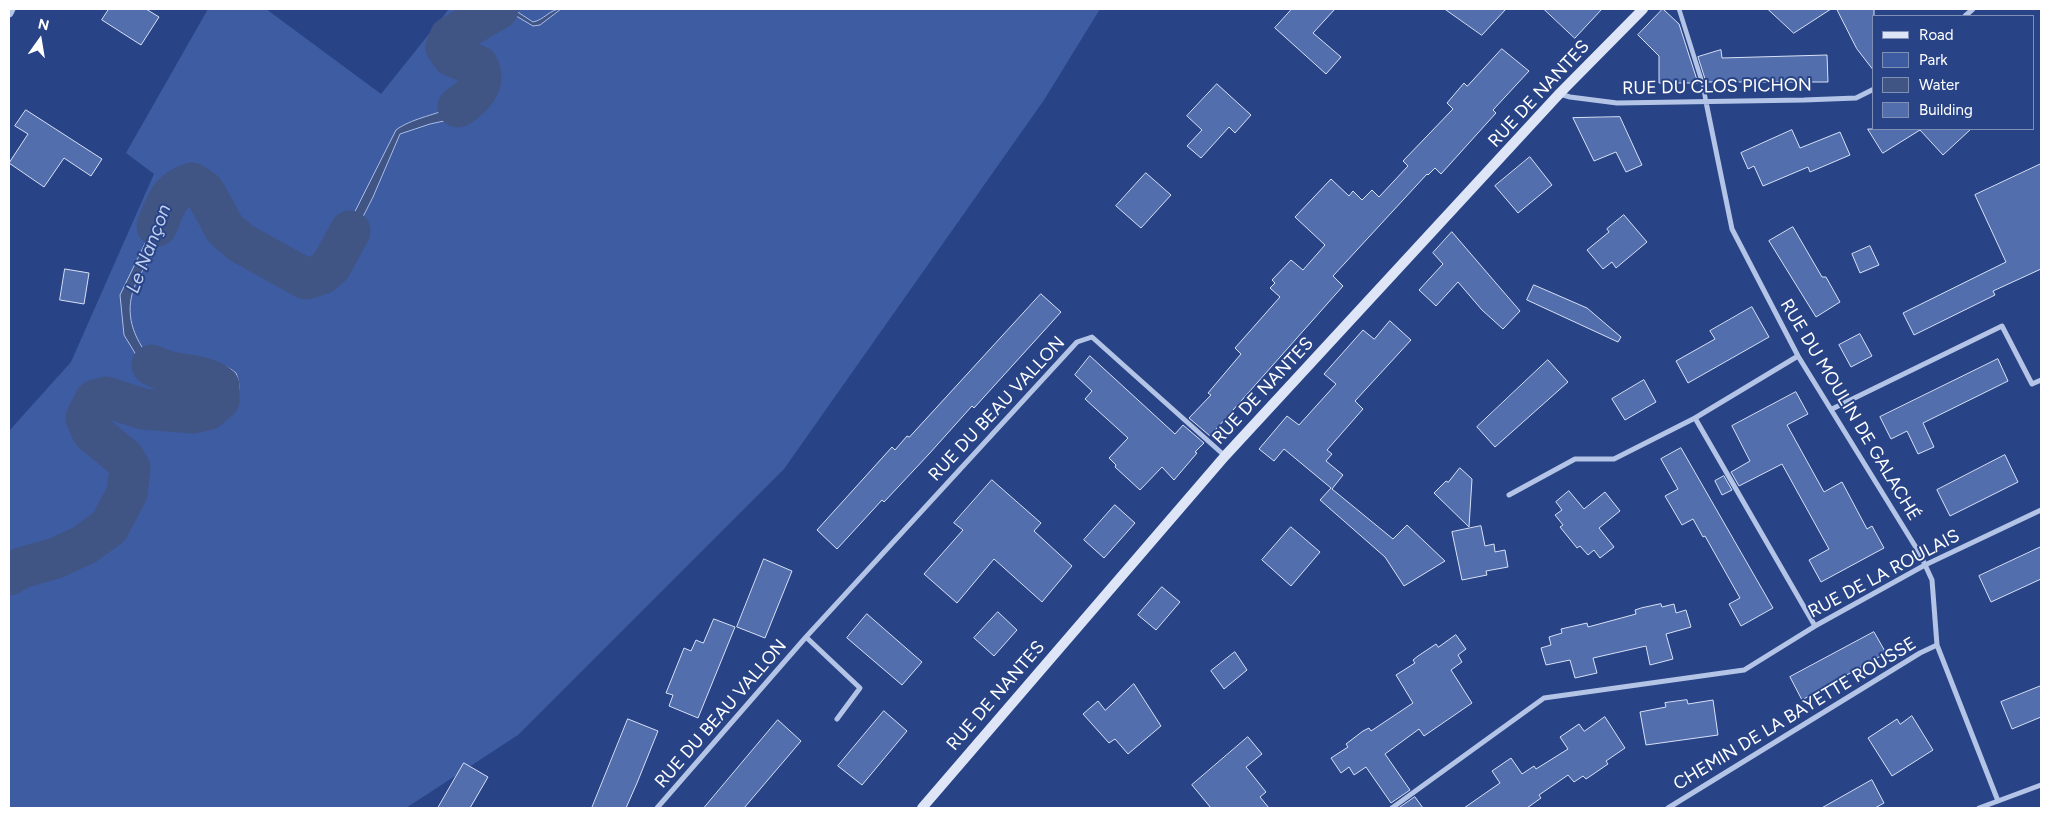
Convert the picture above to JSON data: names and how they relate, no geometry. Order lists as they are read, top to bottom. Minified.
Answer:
{"streets":{"main road":["RUE DE NANTES"],"street":["RUE DU CLOS PICHON","RUE DU BEAU VALLON","RUE DU MOULIN DE GALACHÉ","RUE DE LA ROULAIS","CHEMIN DE LA BAYETTE ROUSSE"]},"crossings":[["RUE DU CLOS PICHON","RUE DE NANTES"],["RUE DU CLOS PICHON","RUE DU MOULIN DE GALACHÉ"],["RUE DE NANTES","RUE DU BEAU VALLON"],["RUE DU MOULIN DE GALACHÉ","RUE DE LA ROULAIS"],["RUE DU MOULIN DE GALACHÉ","CHEMIN DE LA BAYETTE ROUSSE"]],"water":["Le Nançon"],"legend":["Road","Park","Water","Building"],"north":"top"}
